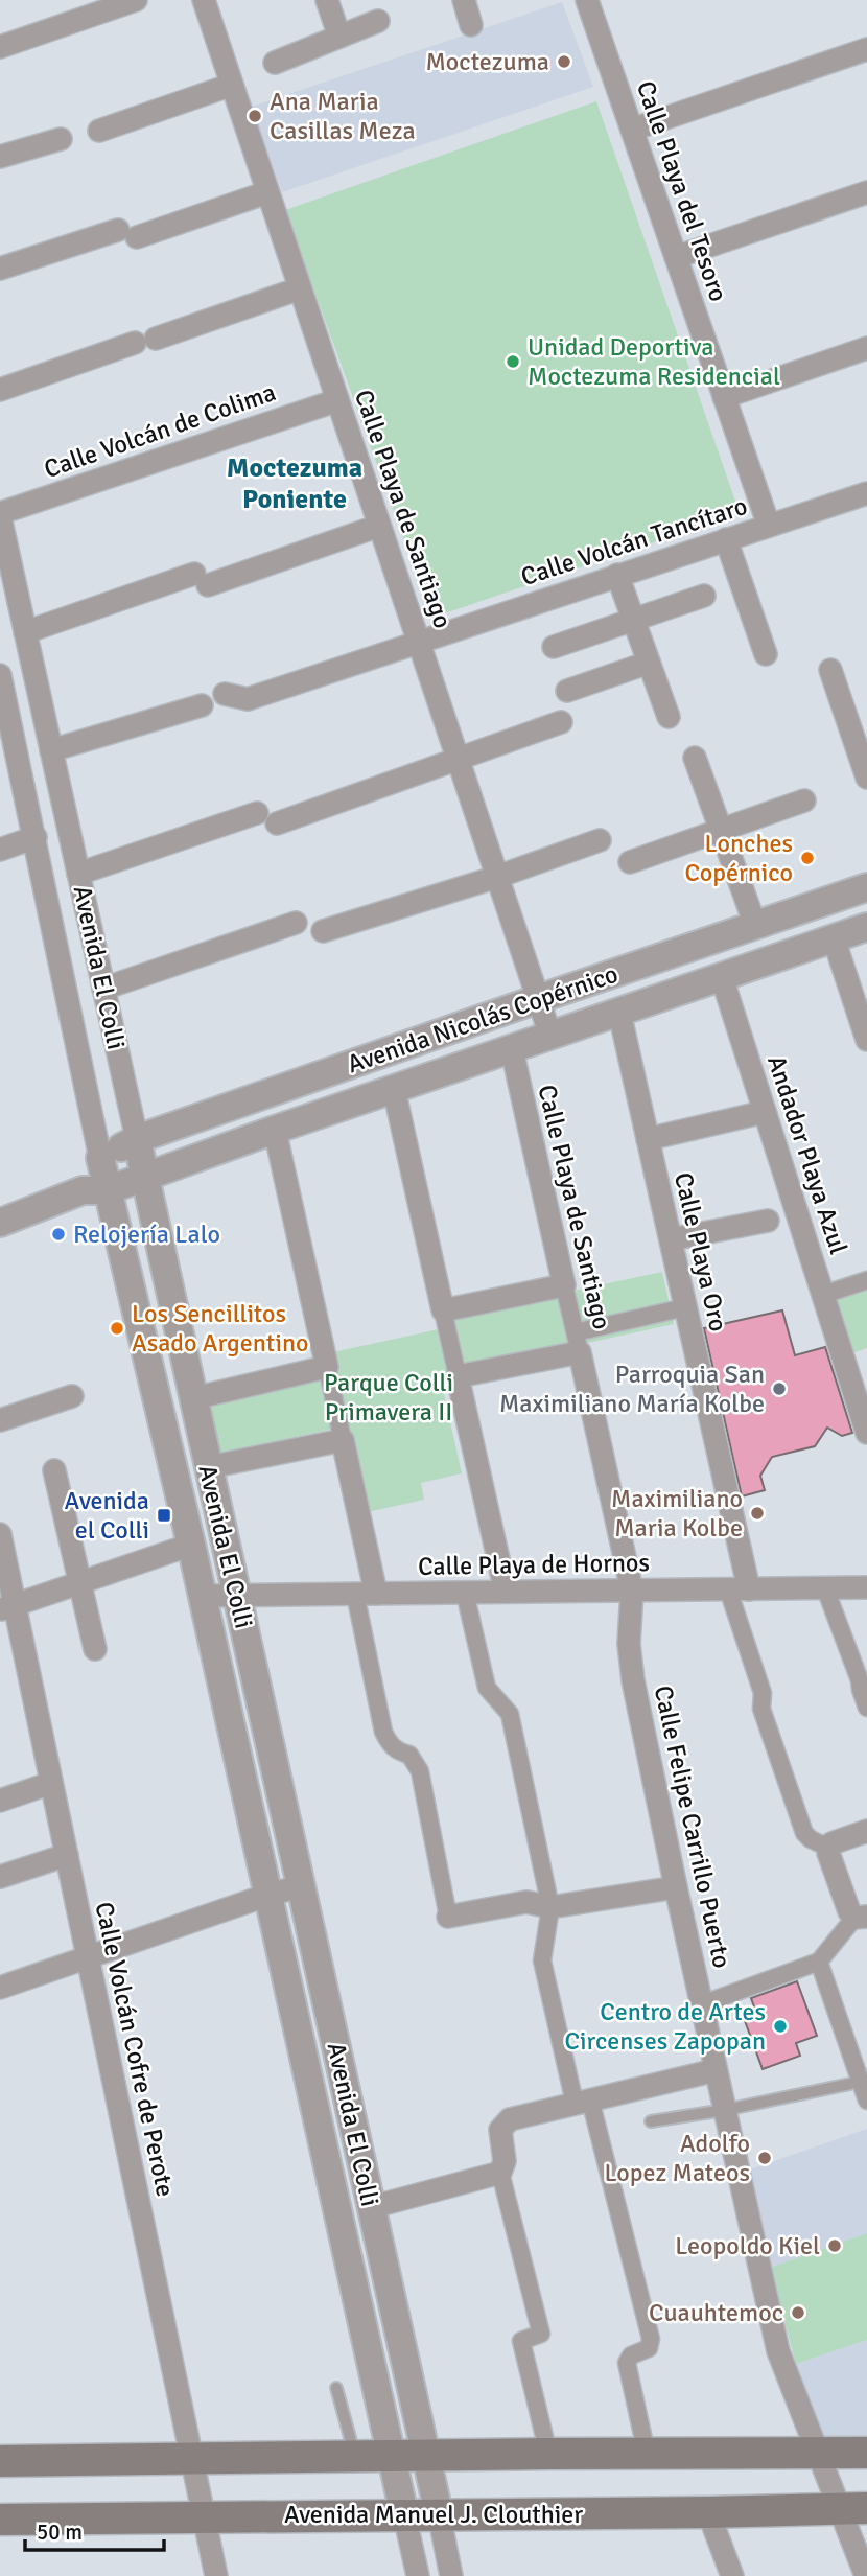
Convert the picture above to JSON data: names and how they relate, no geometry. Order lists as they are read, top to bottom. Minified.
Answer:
{"streets":{"main road":["Avenida Manuel J. Clouthier"],"street":["Calle Playa del Tesoro","Calle Volcán de Colima","Calle Playa de Santiago","Calle Volcán Tancítaro","Avenida El Colli","Avenida Nicolás Copérnico","Andador Playa Azul","Calle Playa Oro","Calle Playa de Hornos","Calle Felipe Carrillo Puerto","Calle Volcán Cofre de Perote"]},"crossings":[["Calle Playa del Tesoro","Calle Volcán Tancítaro"],["Calle Volcán de Colima","Calle Playa de Santiago"],["Calle Volcán de Colima","Avenida El Colli"],["Calle Playa de Santiago","Calle Volcán Tancítaro"],["Calle Playa de Santiago","Avenida Nicolás Copérnico"],["Calle Playa de Santiago","Calle Playa de Hornos"],["Calle Playa de Santiago","Calle Felipe Carrillo Puerto"],["Avenida El Colli","Avenida Nicolás Copérnico"],["Avenida El Colli","Calle Playa de Hornos"],["Avenida El Colli","Avenida Manuel J. Clouthier"],["Avenida Nicolás Copérnico","Andador Playa Azul"],["Avenida Nicolás Copérnico","Calle Playa Oro"],["Calle Playa Oro","Calle Playa de Hornos"],["Calle Playa de Hornos","Calle Felipe Carrillo Puerto"],["Calle Felipe Carrillo Puerto","Avenida Manuel J. Clouthier"],["Calle Volcán Cofre de Perote","Avenida Manuel J. Clouthier"]],"districts":["Moctezuma Poniente"],"parks":["Parque Colli Primavera II"],"places":{"other":["Moctezuma","Ana Maria Casillas Meza","Unidad Deportiva Moctezuma Residencial","Lonches Copérnico","Relojería Lalo","Los Sencillitos Asado Argentino","Parroquia San Maximiliano María Kolbe","Maximiliano Maria Kolbe","Centro de Artes Circenses Zapopan","Adolfo Lopez Mateos","Leopoldo Kiel","Cuauhtemoc"],"transit":["Avenida el Colli"]},"scale_bar":"50 m"}
